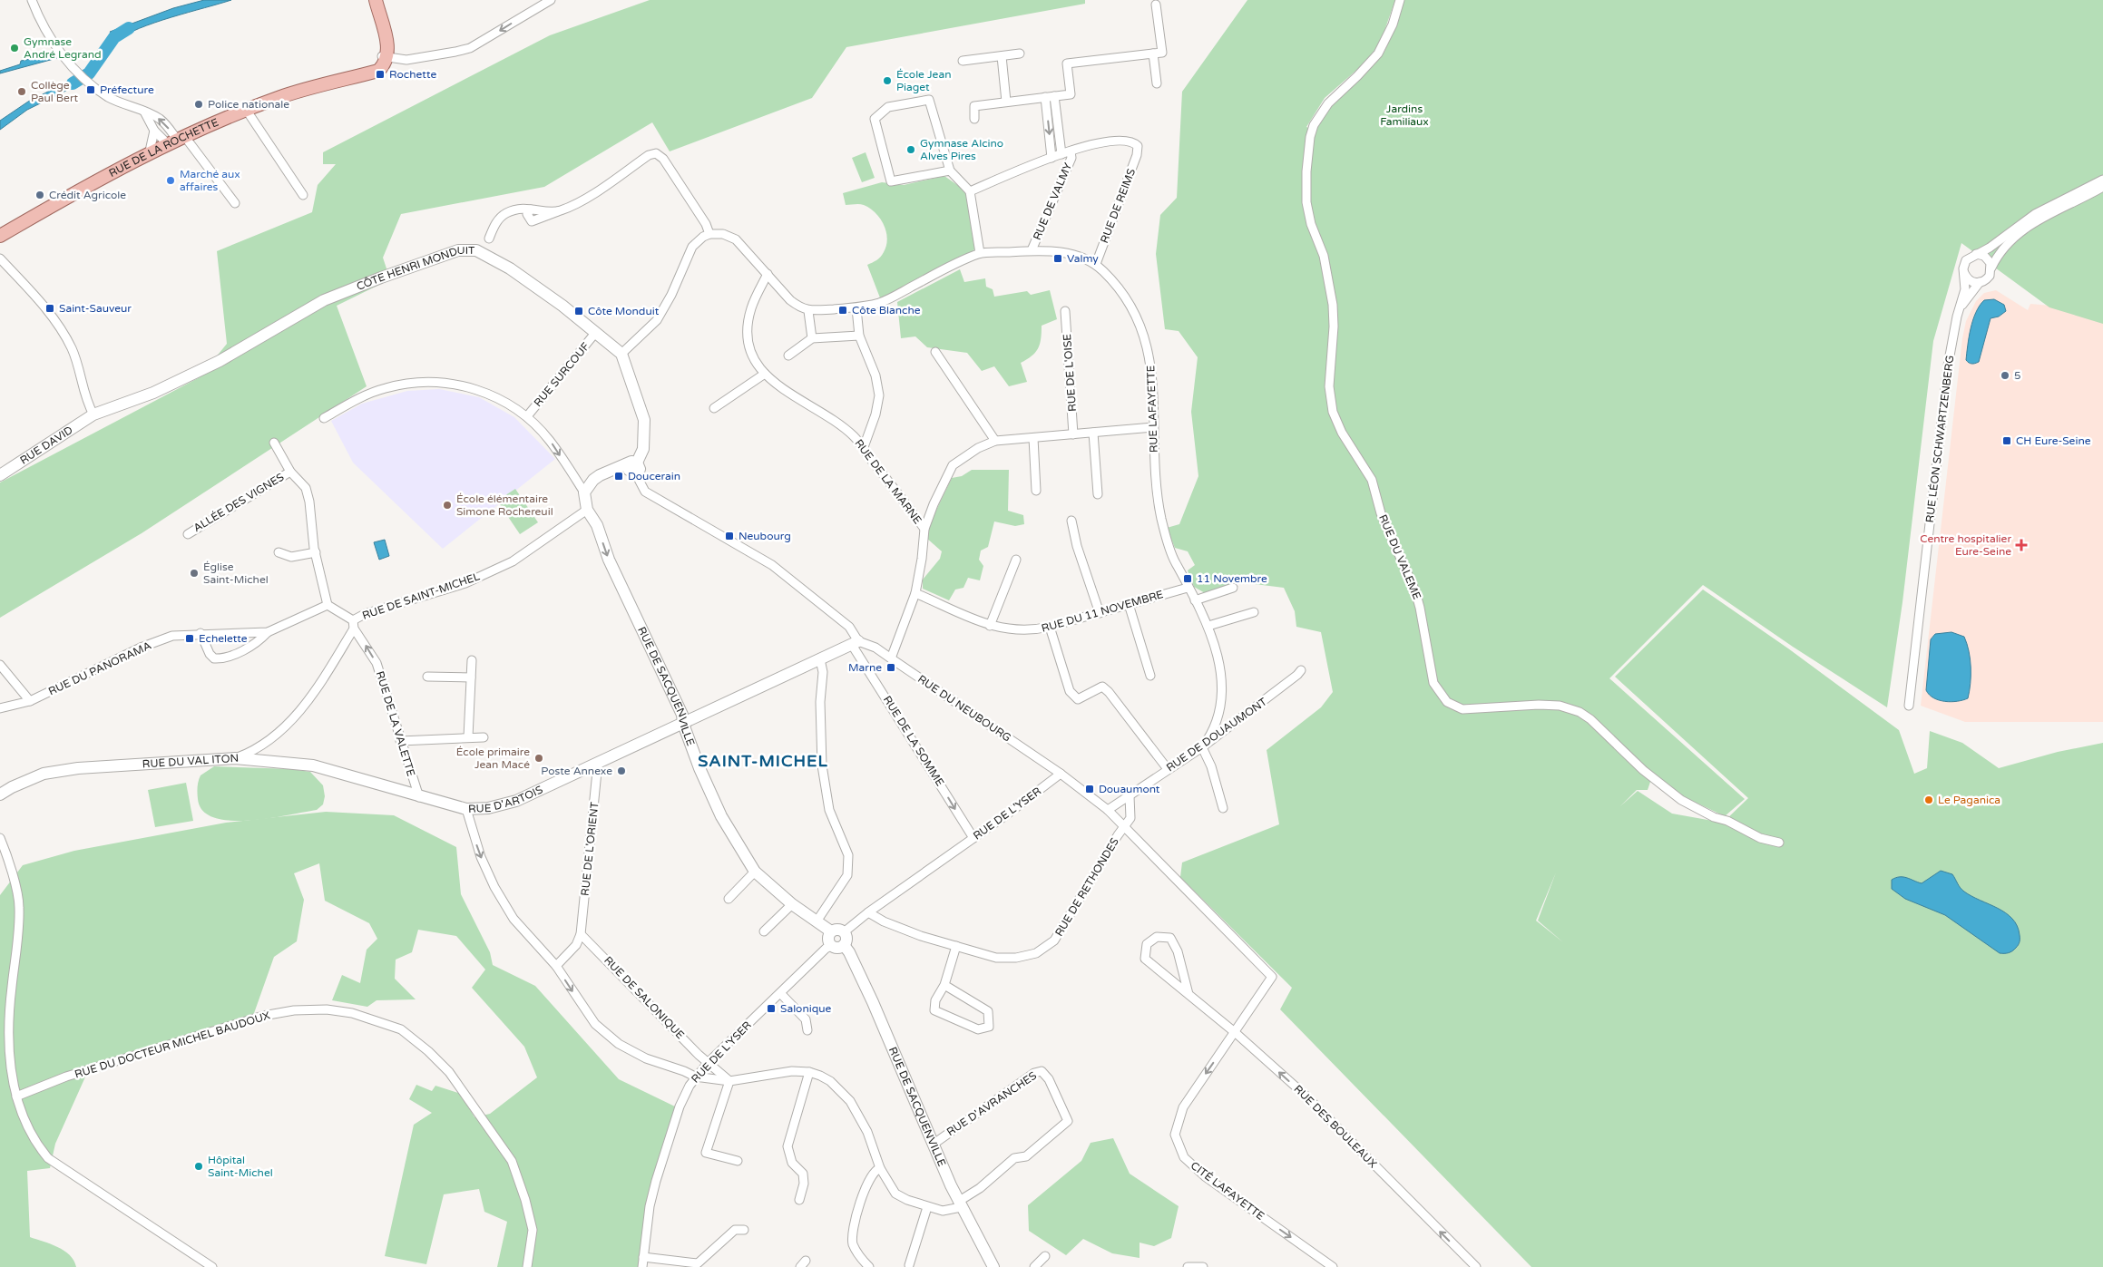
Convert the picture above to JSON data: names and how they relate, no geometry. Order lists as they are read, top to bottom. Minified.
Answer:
{"streets":{"main road":["RUE DE LA ROCHETTE"],"street":["RUE DE VALMY","RUE DE REIMS","CÔTE HENRI MONDUIT","RUE DE L'OISE","RUE SURCOUF","RUE LAFAYETTE","RUE LÉON SCHWARTZENBERG","RUE DAVID","RUE DE LA MARNE","ALLÉE DES VIGNES","RUE DU VALEME","RUE DE SAINT-MICHEL","RUE DU 11 NOVEMBRE","RUE DU PANORAMA","RUE DE SACQUENVILLE","RUE DU NEUBOURG","RUE DE LA VALETTE","RUE DE DOUAUMONT","RUE DE LA SOMME","RUE DU VAL ITON","RUE D'ARTOIS","RUE DE L'YSER","RUE DE L'ORIENT","RUE DE RETHONDES","RUE DE SALONIQUE","RUE DU DOCTEUR MICHEL BAUDOUX","RUE D'AVRANCHES","RUE DES BOULEAUX","CITÉ LAFAYETTE"]},"crossings":[["RUE DE VALMY","RUE DE REIMS"],["RUE DE VALMY","RUE LAFAYETTE"],["RUE DE REIMS","RUE LAFAYETTE"],["CÔTE HENRI MONDUIT","RUE SURCOUF"],["CÔTE HENRI MONDUIT","RUE DAVID"],["RUE LAFAYETTE","RUE DU 11 NOVEMBRE"],["RUE LAFAYETTE","RUE DE DOUAUMONT"],["RUE DE LA MARNE","RUE DU 11 NOVEMBRE"],["RUE DE LA MARNE","RUE DU NEUBOURG"],["RUE DE SAINT-MICHEL","RUE DE SACQUENVILLE"],["RUE DE SAINT-MICHEL","RUE DE LA VALETTE"],["RUE DE SAINT-MICHEL","RUE DU VAL ITON"],["RUE DE SACQUENVILLE","RUE D'ARTOIS"],["RUE DE SACQUENVILLE","RUE DE L'YSER"],["RUE DE SACQUENVILLE","RUE D'AVRANCHES"],["RUE DU NEUBOURG","RUE DE DOUAUMONT"],["RUE DU NEUBOURG","RUE DE LA SOMME"],["RUE DU NEUBOURG","RUE D'ARTOIS"],["RUE DU NEUBOURG","RUE DE L'YSER"],["RUE DU NEUBOURG","RUE DE RETHONDES"],["RUE DU NEUBOURG","CITÉ LAFAYETTE"],["RUE DE LA VALETTE","RUE DU VAL ITON"],["RUE DE LA VALETTE","RUE D'ARTOIS"],["RUE DE LA SOMME","RUE D'ARTOIS"],["RUE DE LA SOMME","RUE DE L'YSER"],["RUE DU VAL ITON","RUE D'ARTOIS"],["RUE D'ARTOIS","RUE DE L'ORIENT"],["RUE DE L'YSER","RUE DE RETHONDES"],["RUE DE L'YSER","RUE DE SALONIQUE"],["RUE DE L'ORIENT","RUE DE SALONIQUE"],["RUE DES BOULEAUX","CITÉ LAFAYETTE"]],"one_way":["RUE DE LA VALETTE","RUE DE LA SOMME","RUE DES BOULEAUX"],"districts":["SAINT-MICHEL"],"parks":["Jardins Familiaux"],"places":{"other":["Gymnase André Legrand","École Jean Piaget","Collège Paul Bert","Police nationale","Gymnase Alcino Alves Pires","Marché aux affaires","Crédit Agricole","5","École élémentaire Simone Rochereuil","Église Saint-Michel","École primaire Jean Macé","Poste Annexe","Le Paganica","Hôpital Saint-Michel"],"transit":["Rochette","Préfecture","Valmy","Saint-Sauveur","Côte Blanche","Côte Monduit","CH Eure-Seine","Doucerain","Neubourg","11 Novembre","Echelette","Marne","Douaumont","Salonique"],"health":["Centre hospitalier Eure-Seine"]}}
